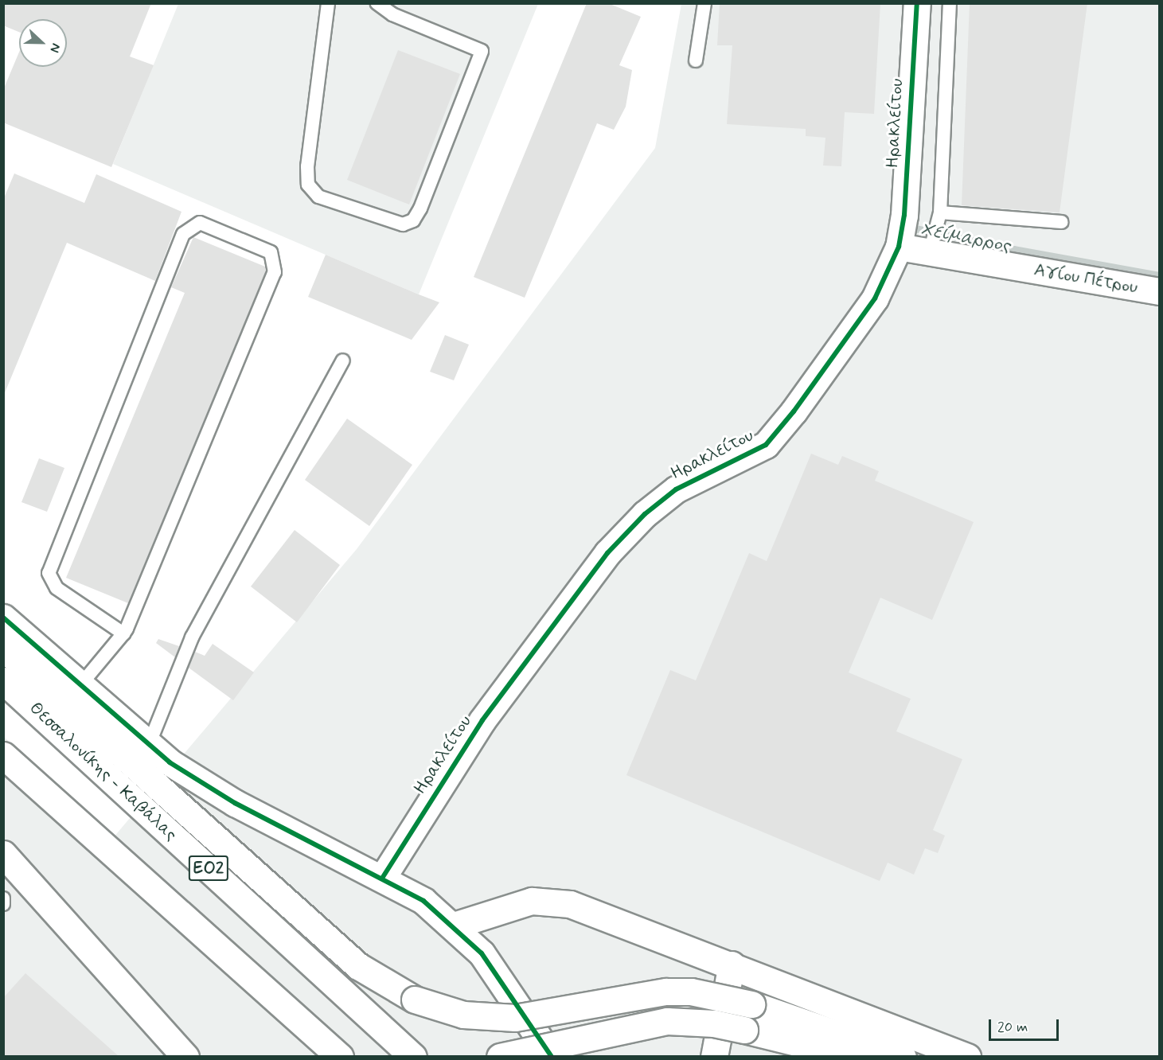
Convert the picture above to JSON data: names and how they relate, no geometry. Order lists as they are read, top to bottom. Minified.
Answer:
{"streets":{"main road":["Ηρακλείτου","Αγίου Πέτρου","Θεσσαλονίκης - Καβάλας","ΕΟ2"]},"crossings":[["Ηρακλείτου","Αγίου Πέτρου"]],"water":["Χείμαρρος"],"scale_bar":"20 m","north":"right"}
